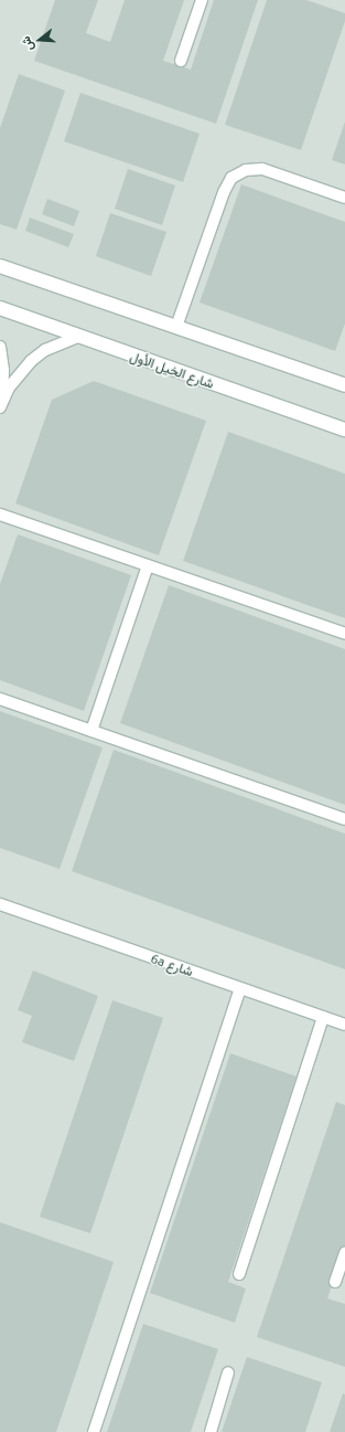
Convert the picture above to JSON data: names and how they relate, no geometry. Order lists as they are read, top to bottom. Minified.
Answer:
{"streets":{"main road":["شارع الخيل الأول"],"lane":["6a شارع"]},"north":"left"}
